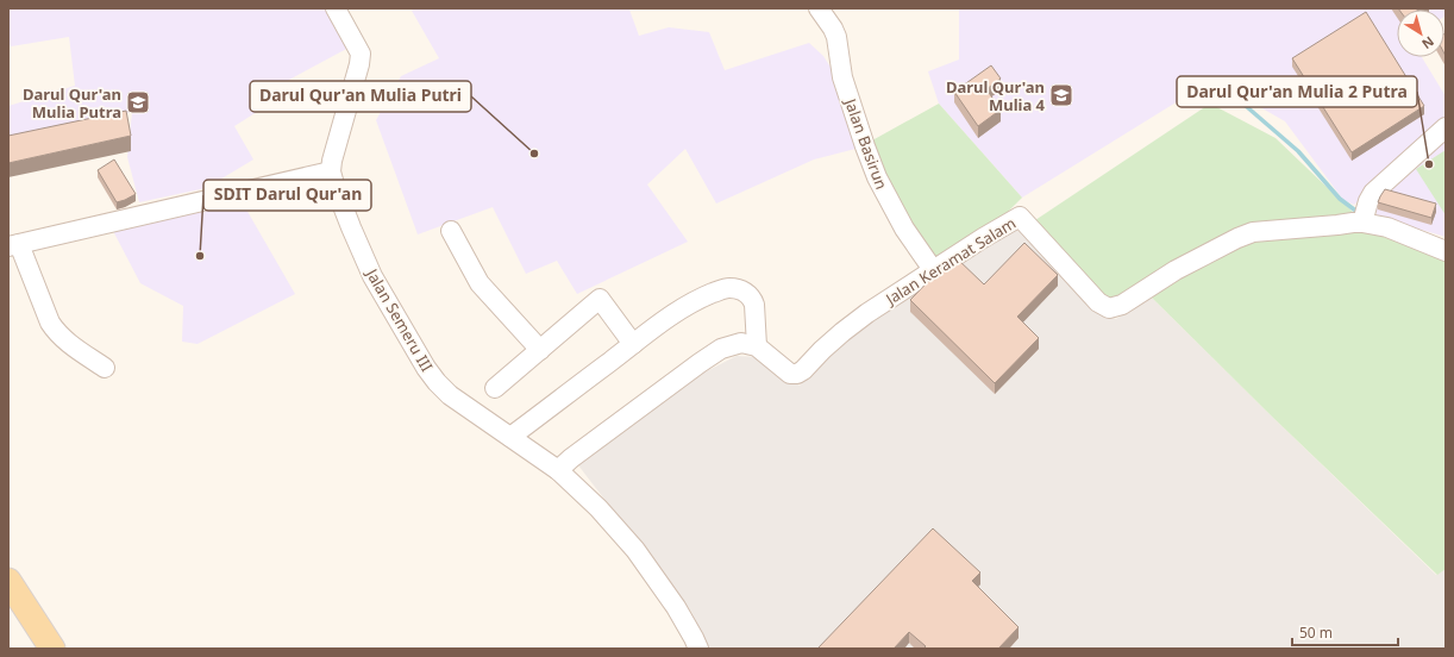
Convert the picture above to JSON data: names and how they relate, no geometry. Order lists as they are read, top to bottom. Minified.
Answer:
{"streets":{"street":["Jalan Basirun","Jalan Keramat Salam","Jalan Semeru III"]},"crossings":[["Jalan Basirun","Jalan Keramat Salam"]],"places":{"school or university":["Darul Qur'an Mulia 4","Darul Qur'an Mulia Putra"],"other":["Darul Qur'an Mulia Putri","Darul Qur'an Mulia 2 Putra","SDIT Darul Qur'an"]},"scale_bar":"50 m","north":"bottom right"}
